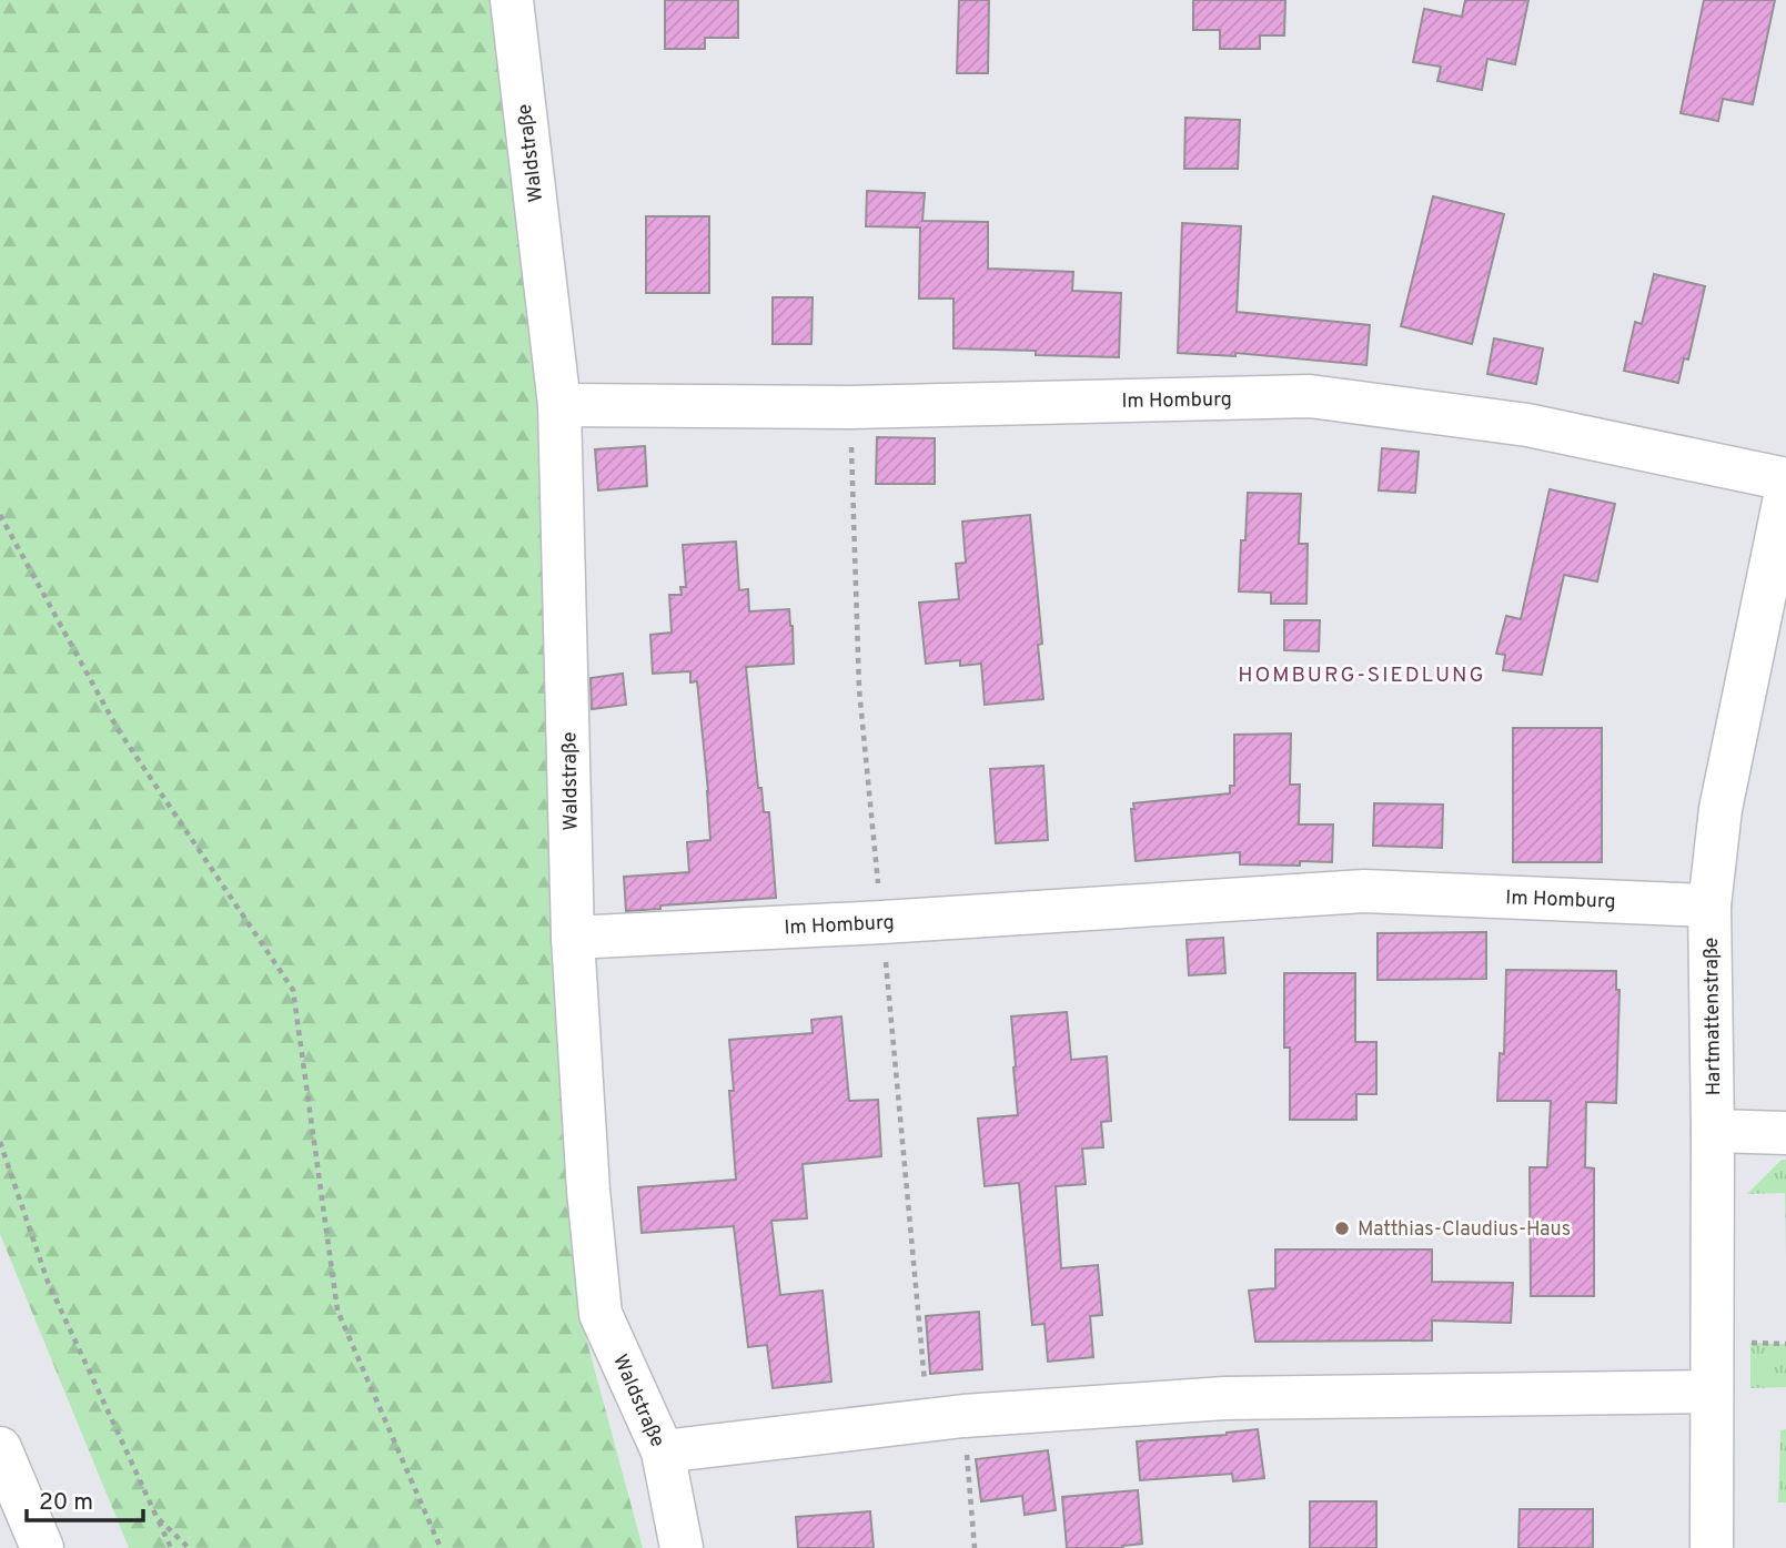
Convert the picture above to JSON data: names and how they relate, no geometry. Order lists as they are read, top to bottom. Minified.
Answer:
{"streets":{"main road":["Waldstraße","Im Homburg","Hartmattenstraße"]},"crossings":[["Waldstraße","Im Homburg"],["Im Homburg","Hartmattenstraße"]],"districts":["HOMBURG-SIEDLUNG"],"places":["Matthias-Claudius-Haus"],"scale_bar":"20 m"}
